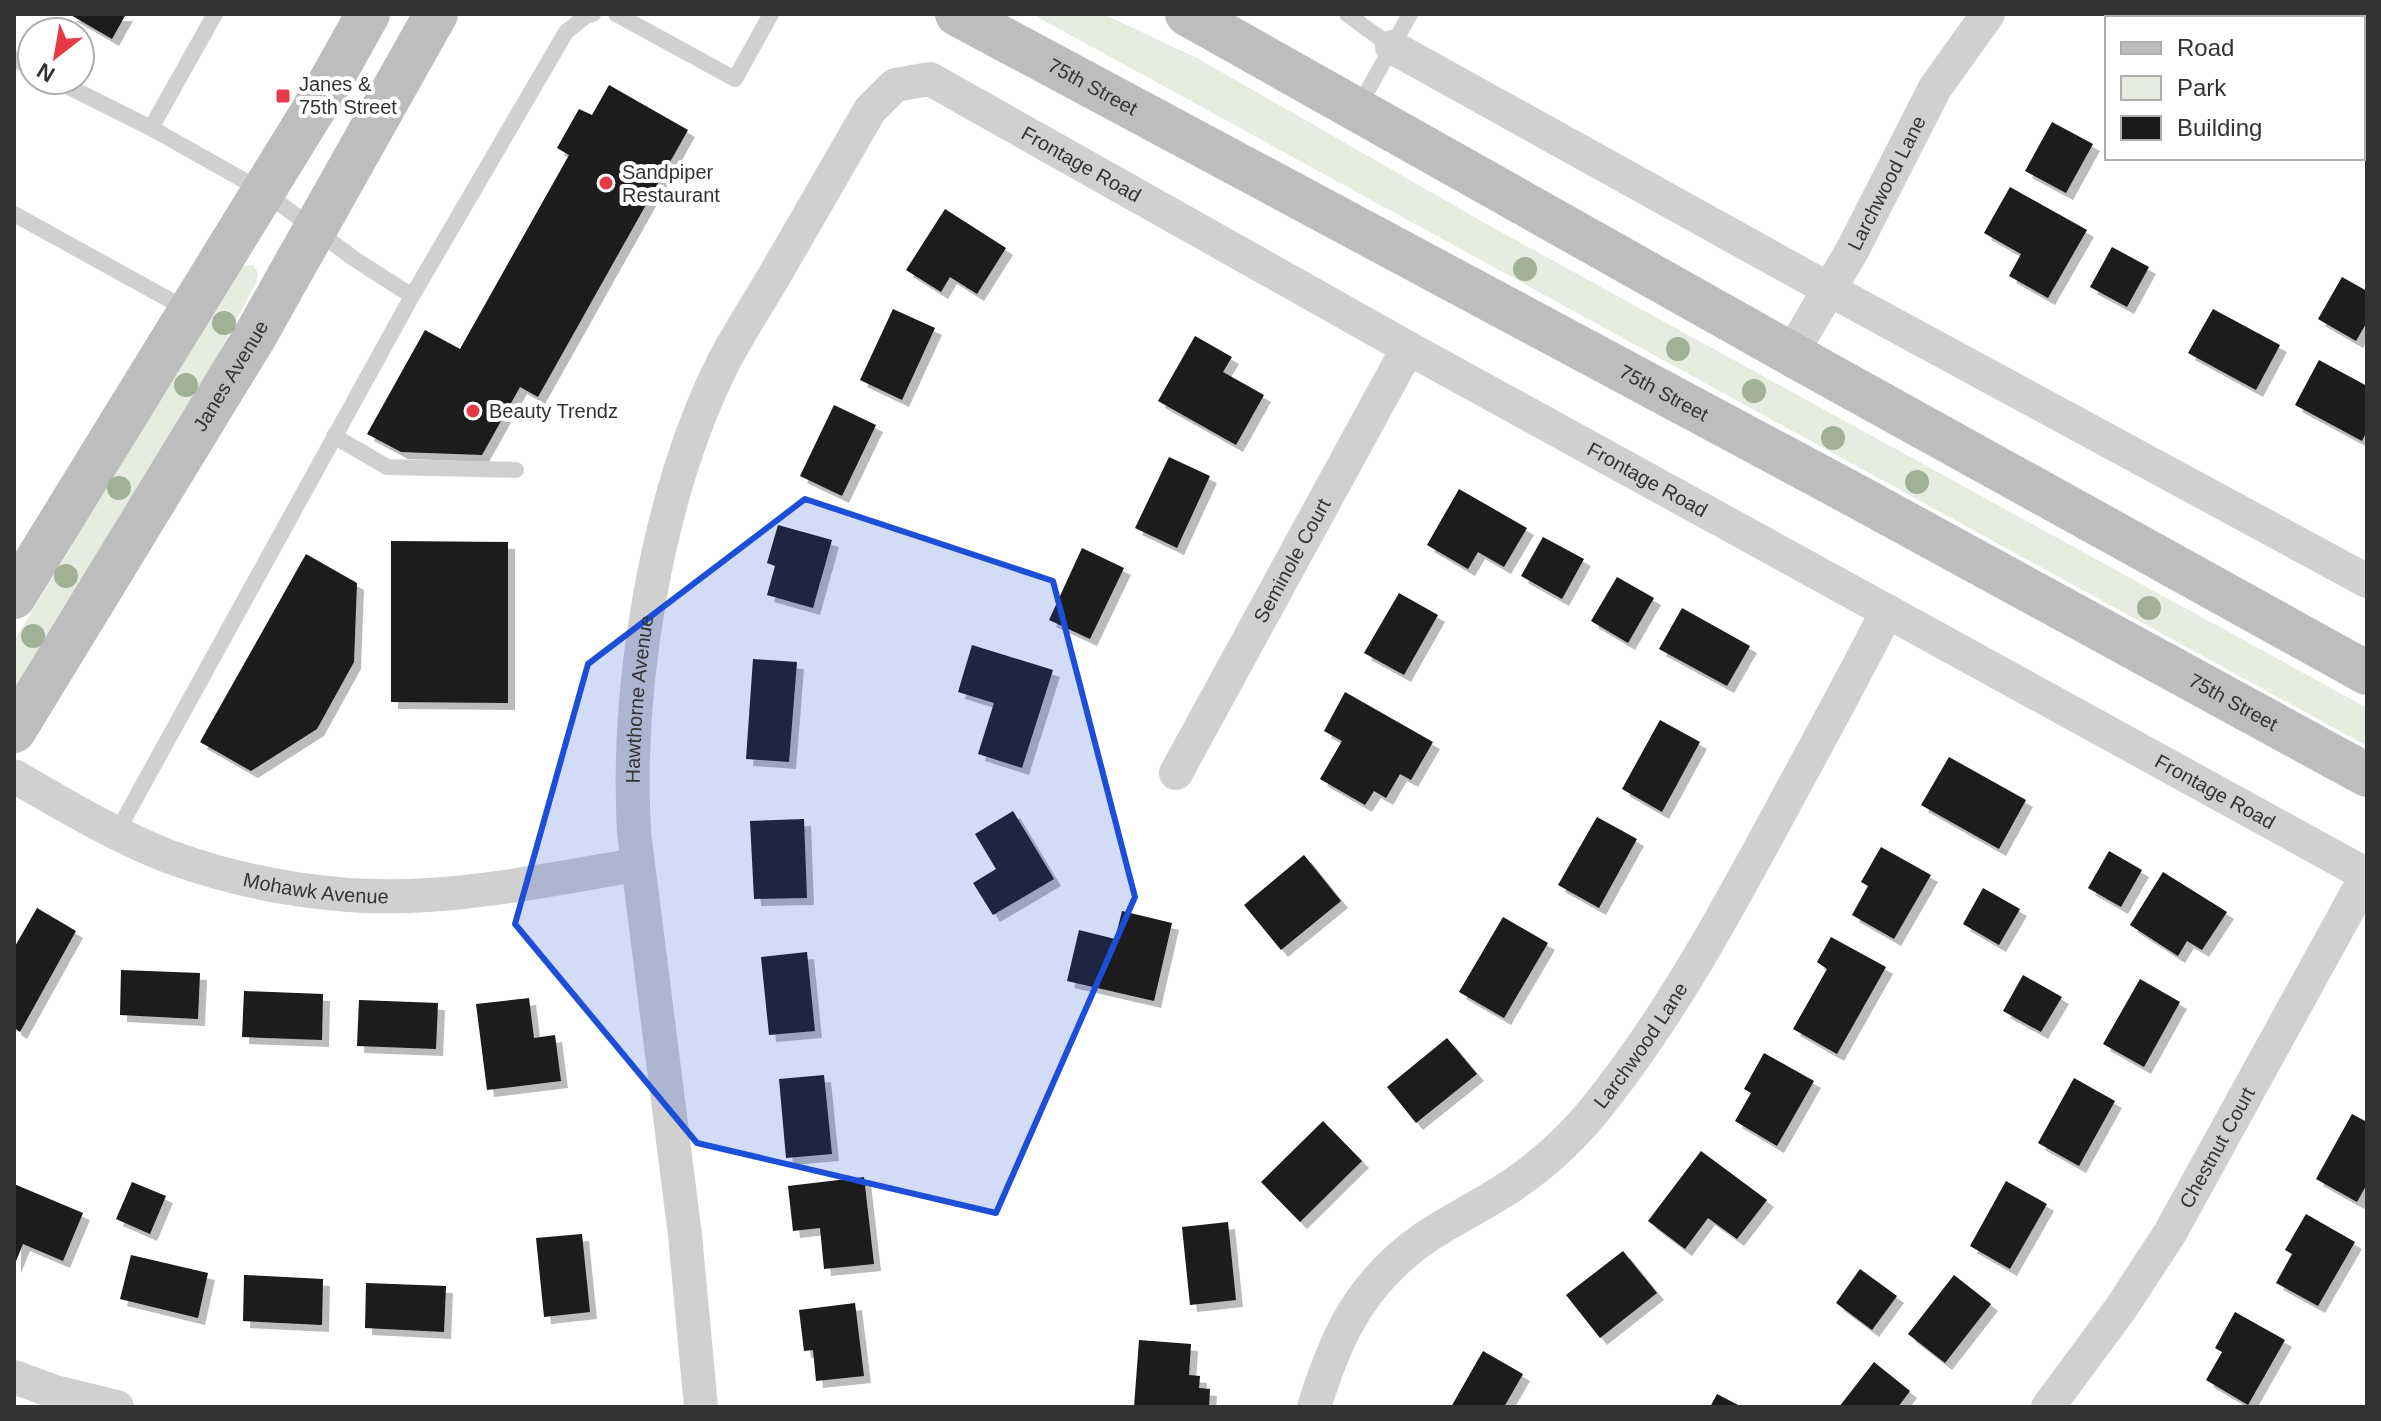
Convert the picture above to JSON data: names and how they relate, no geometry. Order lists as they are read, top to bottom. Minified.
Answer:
{"streets":{"main road":["75th Street","Janes Avenue"],"street":["Frontage Road","Larchwood Lane","Seminole Court","Hawthorne Avenue","Mohawk Avenue","Chestnut Court"]},"crossings":[["Frontage Road","Larchwood Lane"],["Frontage Road","Seminole Court"],["Frontage Road","Hawthorne Avenue"],["Frontage Road","Chestnut Court"],["Hawthorne Avenue","Mohawk Avenue"]],"places":{"transit":["Janes & 75th Street"],"other":["Sandpiper Restaurant","Beauty Trendz"]},"legend":["Road","Park","Building"],"north":"bottom left"}
